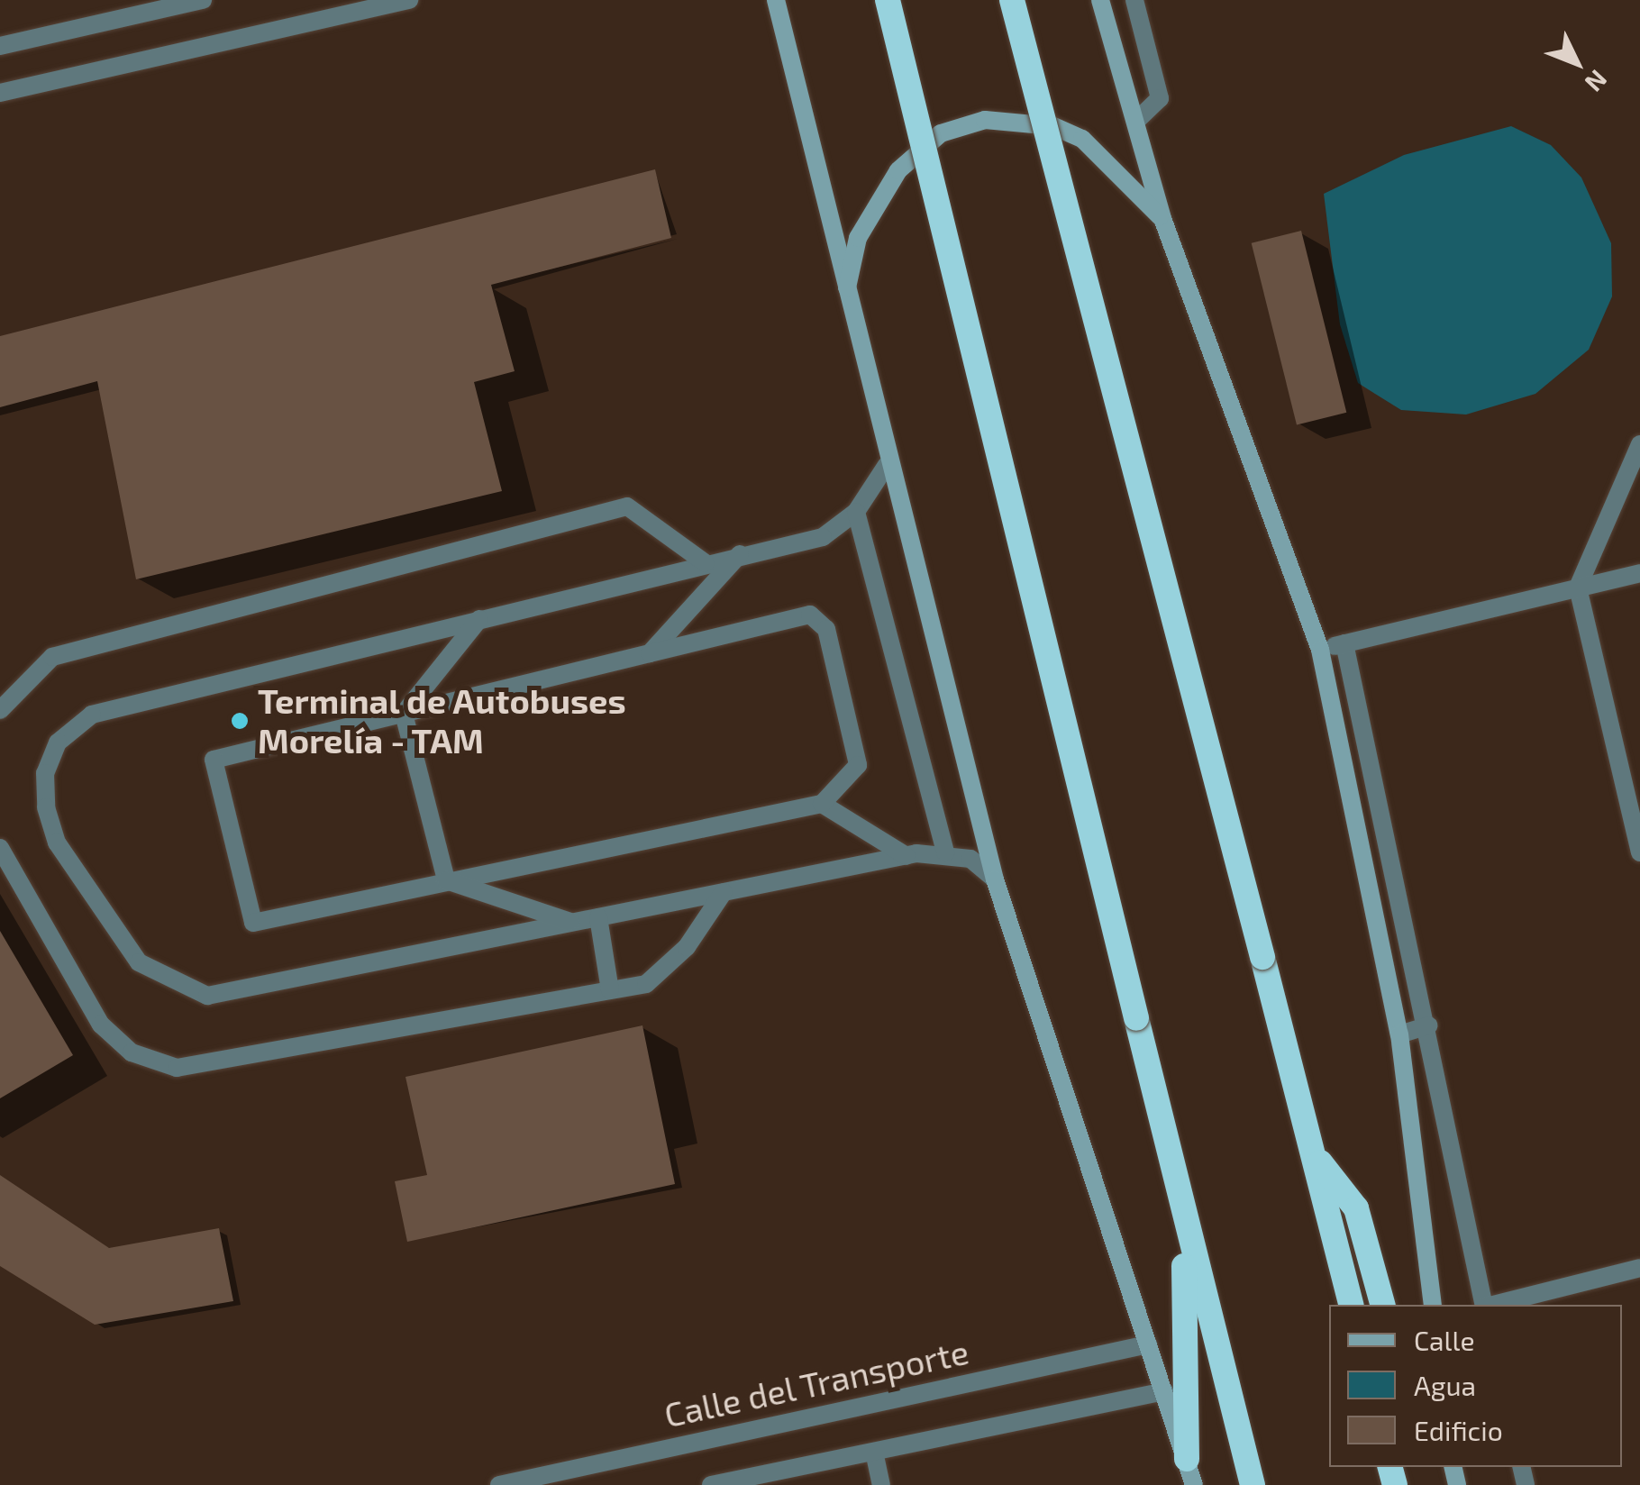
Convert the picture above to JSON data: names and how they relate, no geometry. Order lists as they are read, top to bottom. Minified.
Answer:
{"streets":{"street":["Calle del Transporte"]},"places":["Terminal de Autobuses Morelía - TAM"],"legend":["Calle","Agua","Edificio"],"north":"bottom right"}
